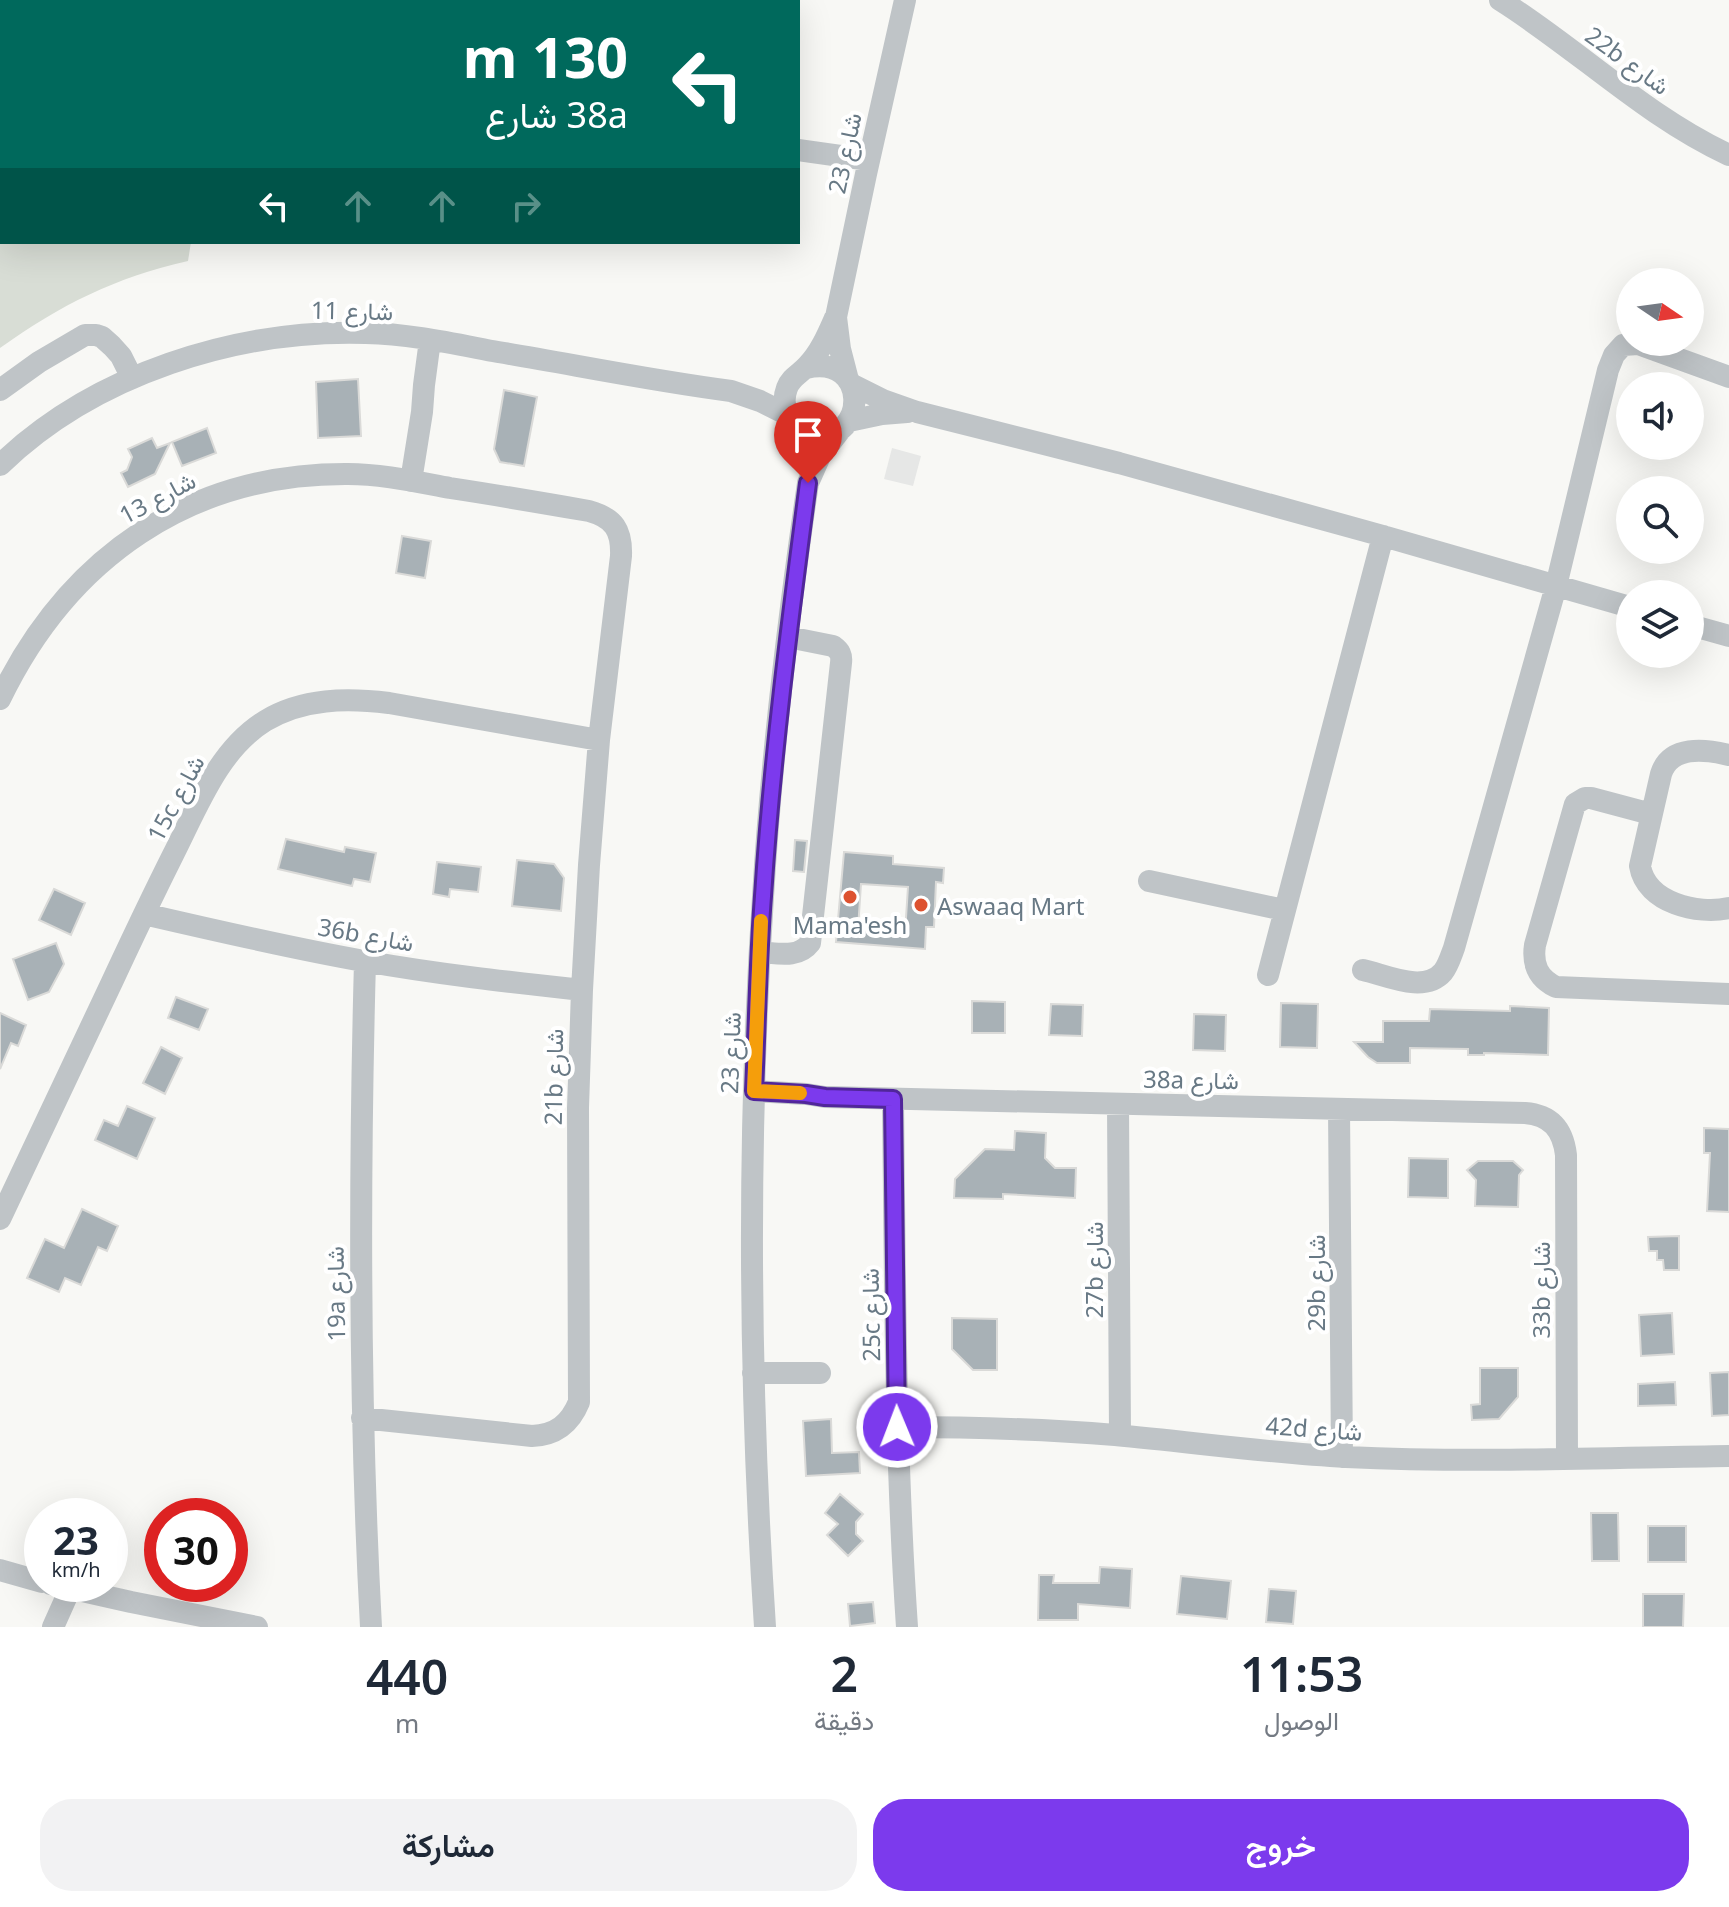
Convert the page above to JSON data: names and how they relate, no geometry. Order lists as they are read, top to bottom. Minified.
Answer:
{"streets":{"street":["22b شارع","شارع 23","شارع 11","شارع 13","15c شارع","36b شارع","21b شارع","38a شارع","27b شارع","29b شارع","33b شارع","19a شارع","25c شارع","42d شارع"]},"crossings":[["شارع 23","شارع 11"],["شارع 23","38a شارع"],["شارع 13","21b شارع"],["15c شارع","36b شارع"],["15c شارع","21b شارع"],["36b شارع","21b شارع"],["36b شارع","19a شارع"],["21b شارع","19a شارع"],["38a شارع","27b شارع"],["38a شارع","29b شارع"],["38a شارع","33b شارع"],["38a شارع","25c شارع"],["27b شارع","42d شارع"],["29b شارع","42d شارع"],["33b شارع","42d شارع"],["25c شارع","42d شارع"]],"places":["Mama'esh","Aswaaq Mart"],"north":"right","page":{"turn":["130 m","38a شارع"],"speed":"23 km/h","limit":"30","eta":["11:53","الوصول","2","دقيقة","440","m"],"buttons":["خروج","مشاركة"]}}
